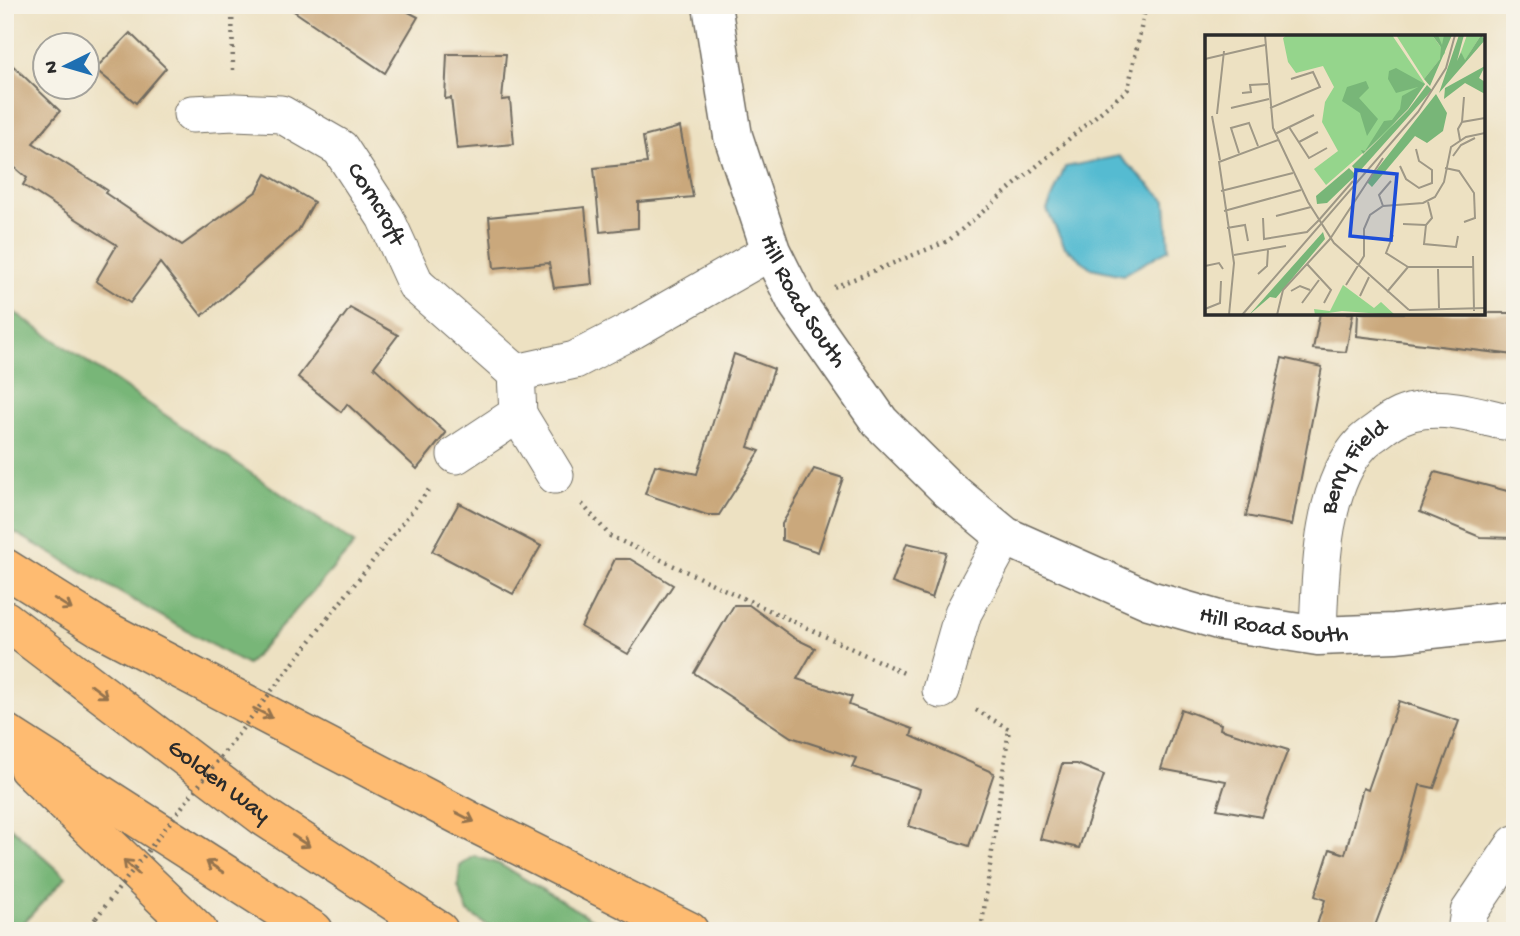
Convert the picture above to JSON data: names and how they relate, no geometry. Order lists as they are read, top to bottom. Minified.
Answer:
{"streets":{"highway":["Golden Way"],"street":["Corncroft","Hill Road South","Berry Field"]},"crossings":[["Hill Road South","Berry Field"]],"north":"left"}
